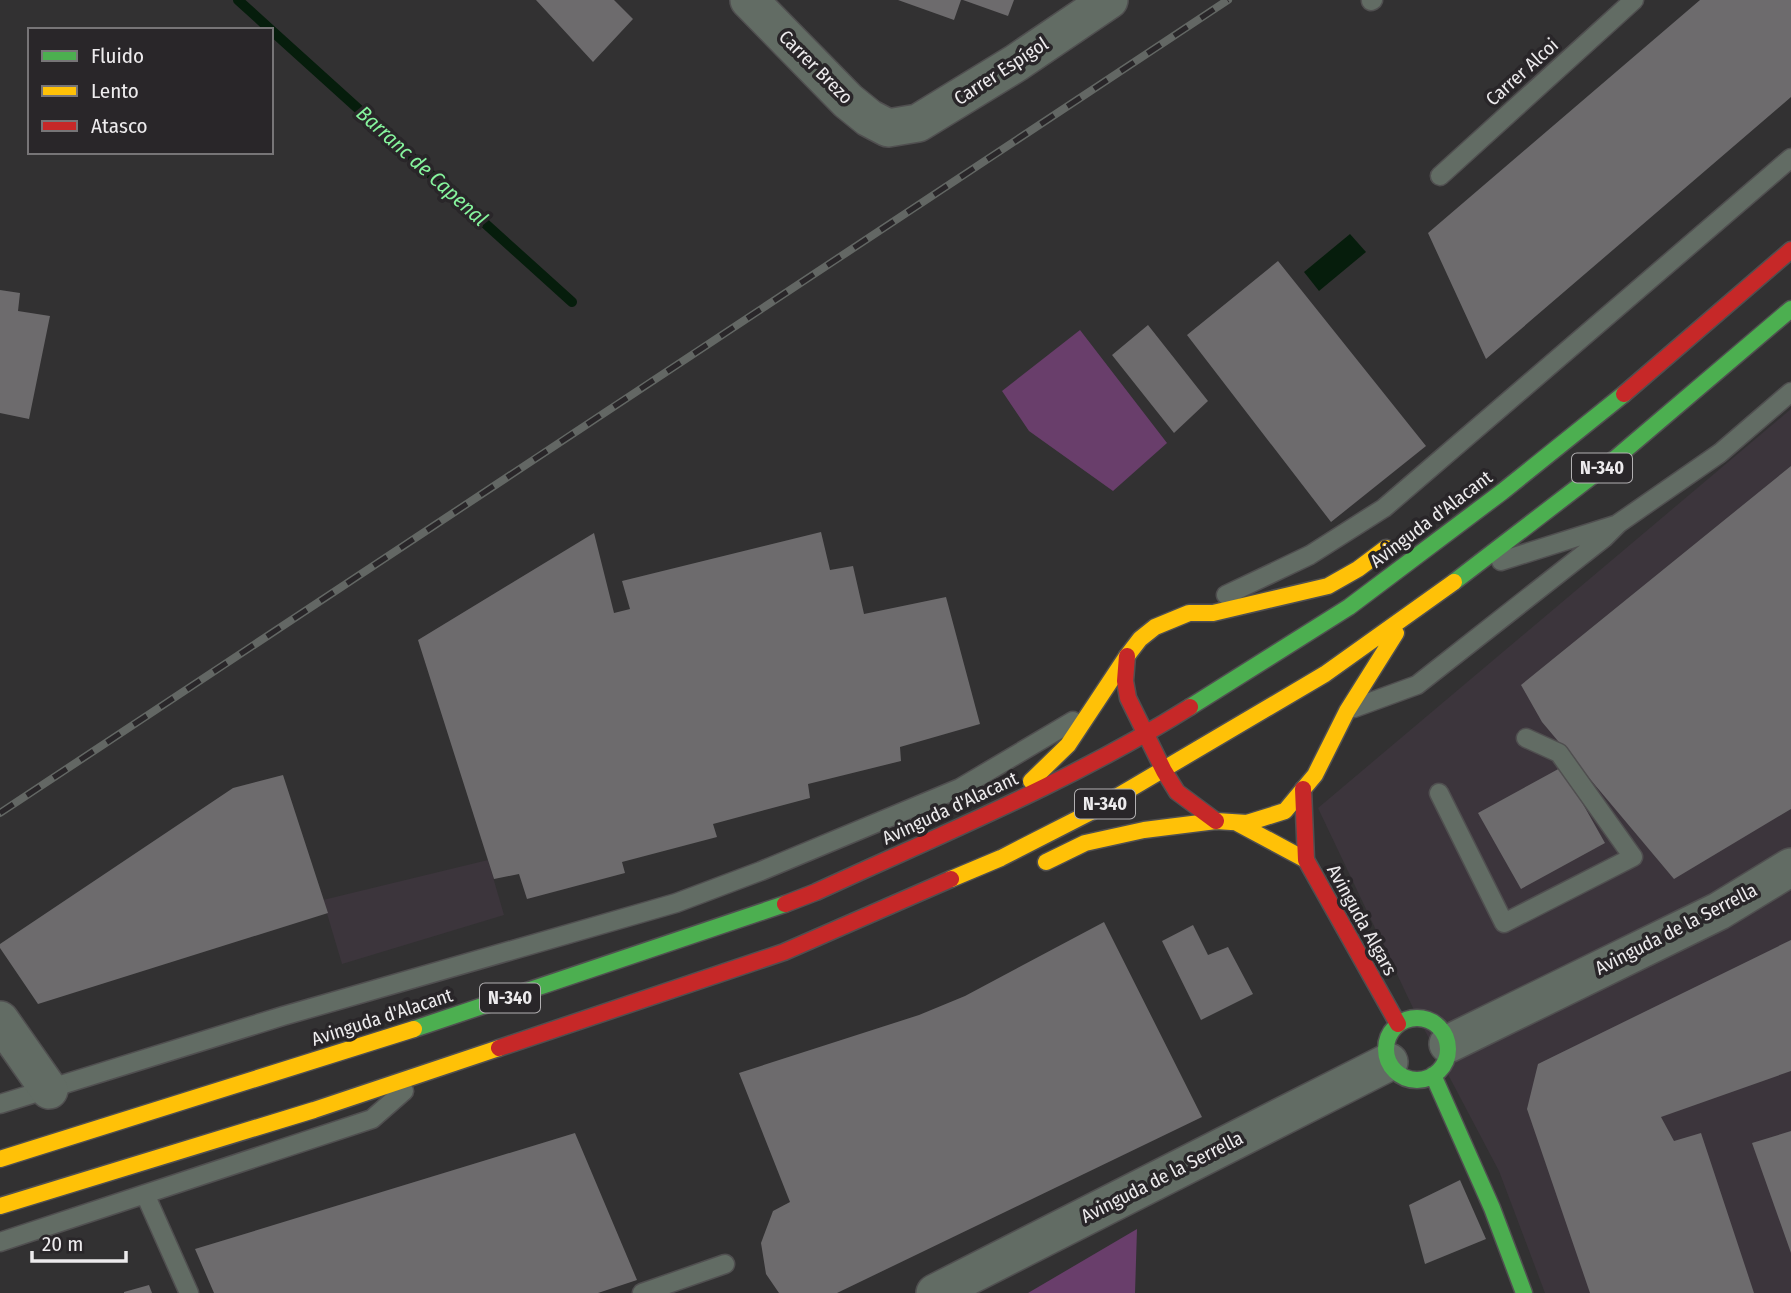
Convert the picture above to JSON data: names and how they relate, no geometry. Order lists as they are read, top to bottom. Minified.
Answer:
{"streets":{"main road":["N-340","Avinguda d'Alacant","Avinguda Algars"],"street":["Carrer Brezo","Carrer Espígol","Avinguda de la Serrella"],"lane":["Carrer Alcoi"]},"crossings":[["Carrer Brezo","Carrer Espígol"],["Avinguda Algars","Avinguda de la Serrella"]],"water":["Barranc de Capenal"],"legend":["Fluido","Lento","Atasco"],"scale_bar":"20 m"}
